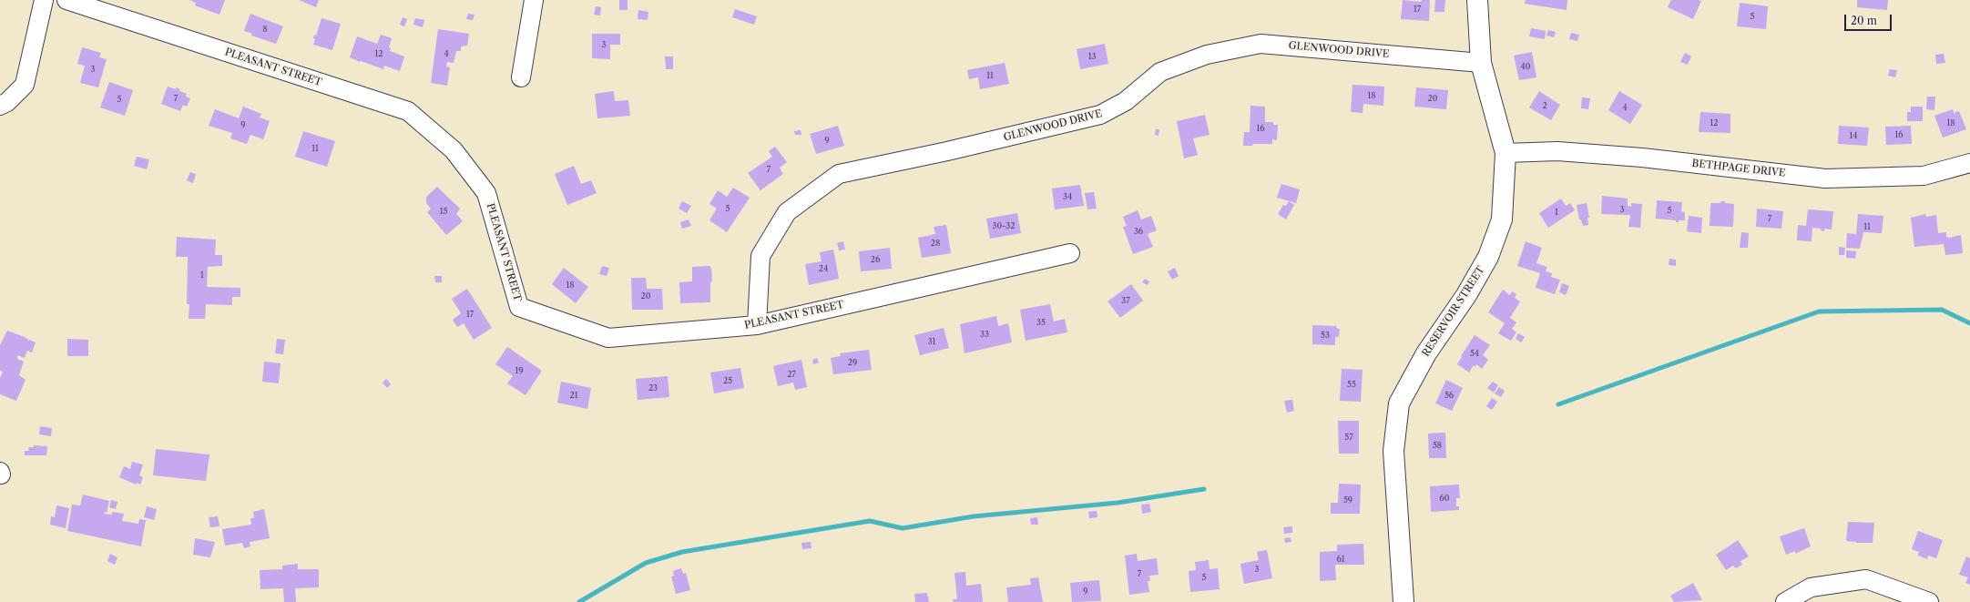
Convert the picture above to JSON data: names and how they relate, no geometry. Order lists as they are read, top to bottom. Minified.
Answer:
{"streets":{"street":["GLENWOOD DRIVE","PLEASANT STREET","BETHPAGE DRIVE","RESERVOIR STREET"]},"crossings":[["GLENWOOD DRIVE","PLEASANT STREET"],["GLENWOOD DRIVE","RESERVOIR STREET"],["BETHPAGE DRIVE","RESERVOIR STREET"]],"house_numbers":["17","5","8","3","12","4","13","40","3","11","18","7","20","5","2","4","12","18","9","16","16","14","9","11","7","34","5","3","5","15","1","7","30-32","11","36","28","26","24","1","18","20","37","17","35","33","53","31","54","29","19","27","25","55","23","21","56","57","58","60","59","61","3","7","5","9"],"scale_bar":"20 m"}
